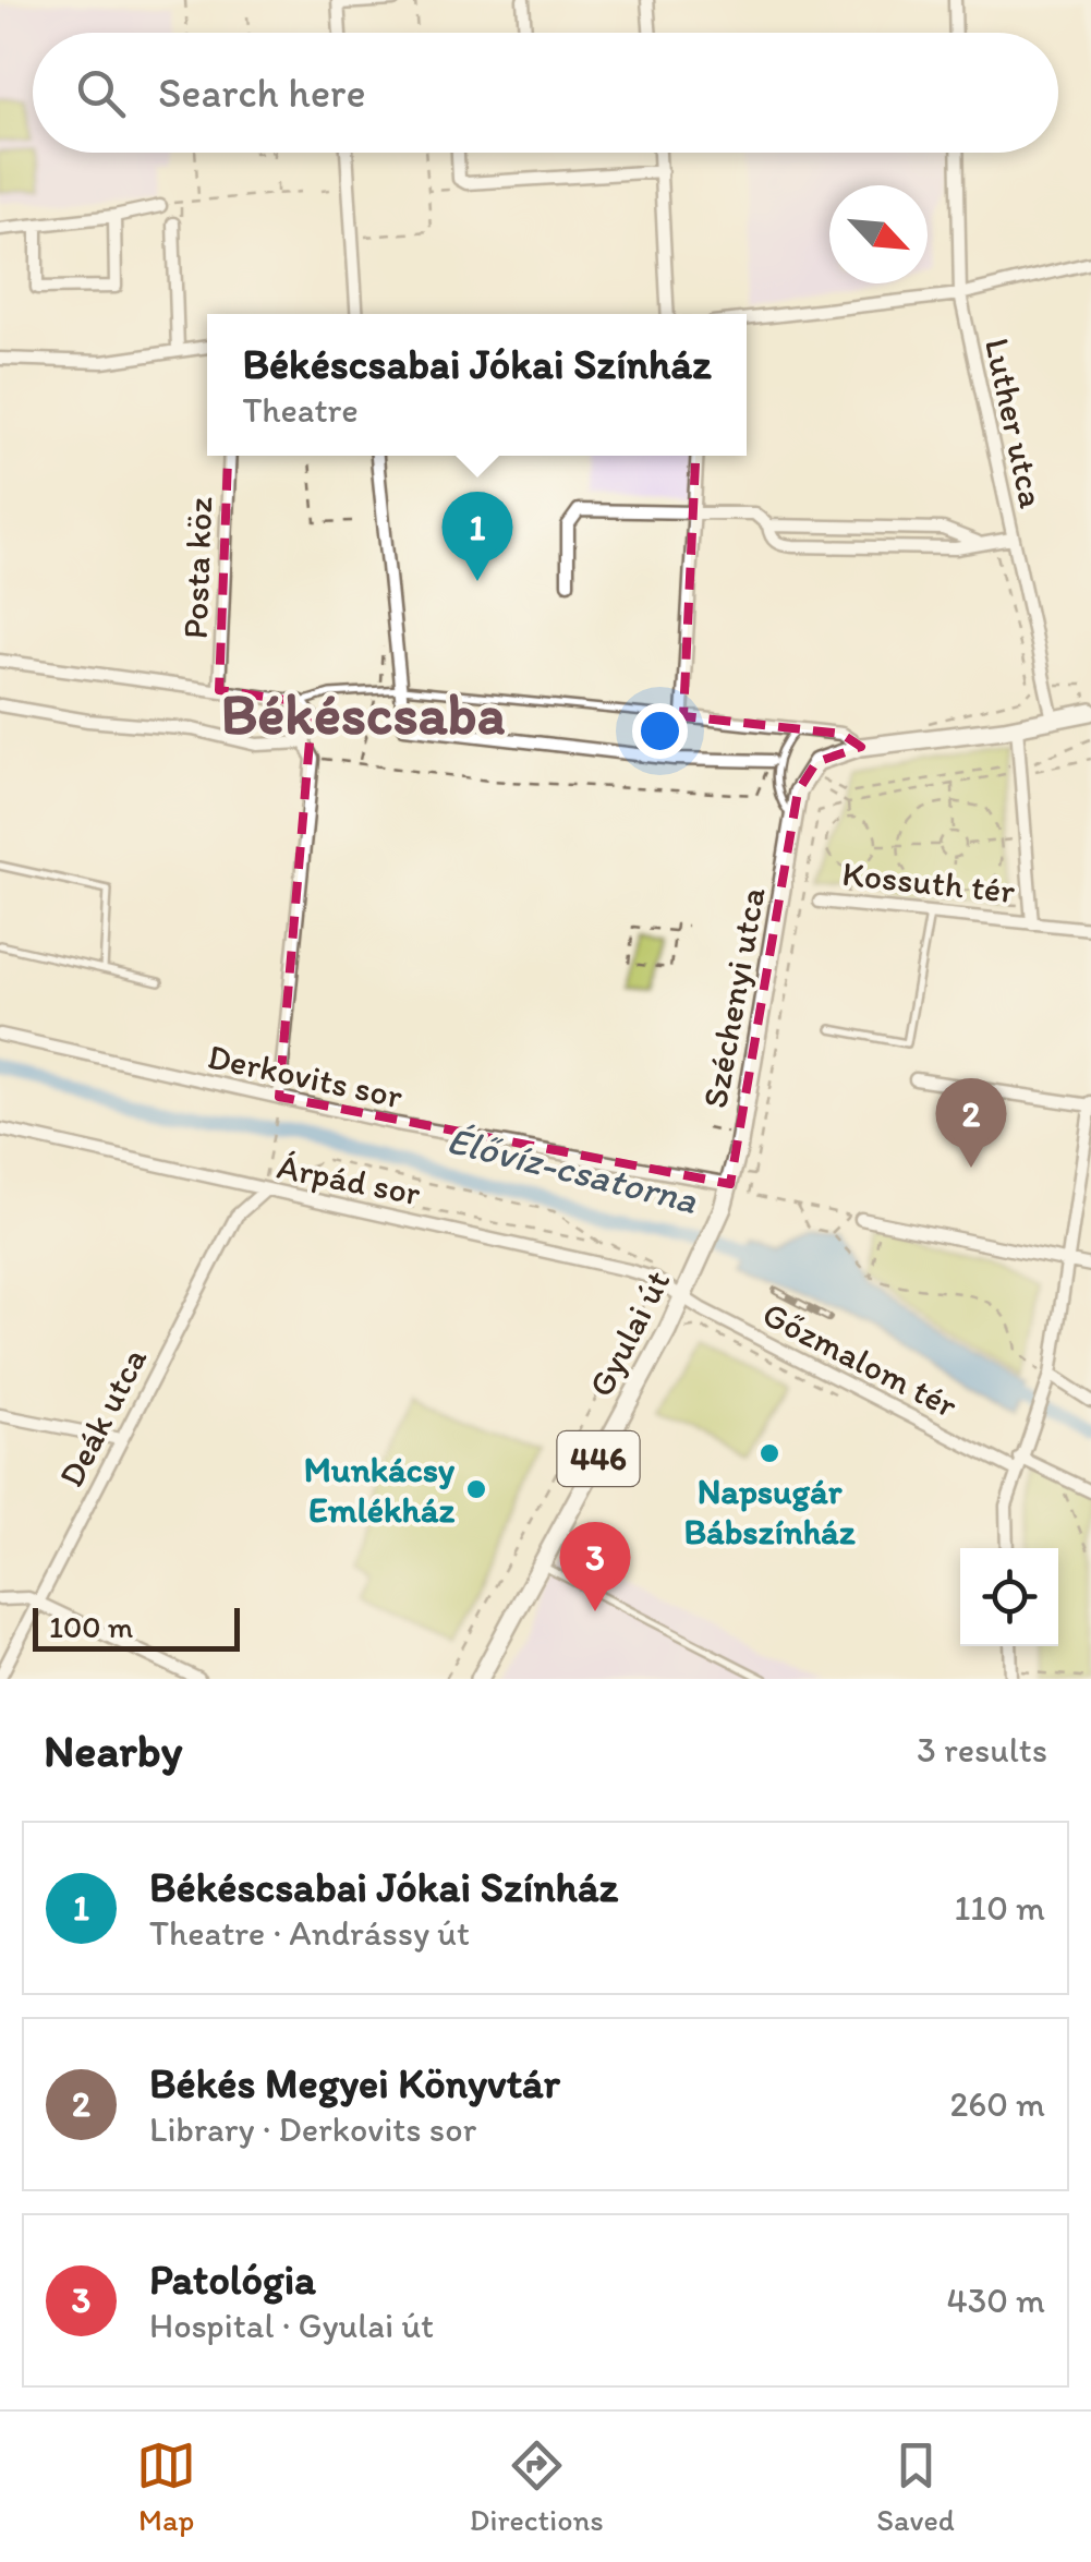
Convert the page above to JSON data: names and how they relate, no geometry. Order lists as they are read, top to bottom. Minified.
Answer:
{"streets":{"main road":["Széchenyi utca","Gyulai út","446"],"street":["Luther utca","Posta köz","Kossuth tér","Derkovits sor","Árpád sor","Gőzmalom tér","Deák utca"]},"crossings":[["Széchenyi utca","Derkovits sor"],["Széchenyi utca","Gyulai út"],["Széchenyi utca","446"],["Derkovits sor","Gyulai út"],["Árpád sor","Gyulai út"],["Árpád sor","Gőzmalom tér"],["Árpád sor","Deák utca"],["Gyulai út","Gőzmalom tér"]],"districts":["Békéscsaba"],"water":["Élővíz-csatorna"],"places":["Napsugár Bábszínház","Munkácsy Emlékház"],"scale_bar":"100 m","north":"bottom right","page":{"search":"Search here","popup":["Békéscsabai Jókai Színház","Theatre"],"pins":["1","2","3"],"scale":"100 m","heading":["Nearby","3 results"],"list":[{"mark":"1","name":"Békéscsabai Jókai Színház","note":"Theatre · Andrássy út","value":"110 m"},{"mark":"2","name":"Békés Megyei Könyvtár","note":"Library · Derkovits sor","value":"260 m"},{"mark":"3","name":"Patológia","note":"Hospital · Gyulai út","value":"430 m"}],"nav":["Map","Directions","Saved"]}}
